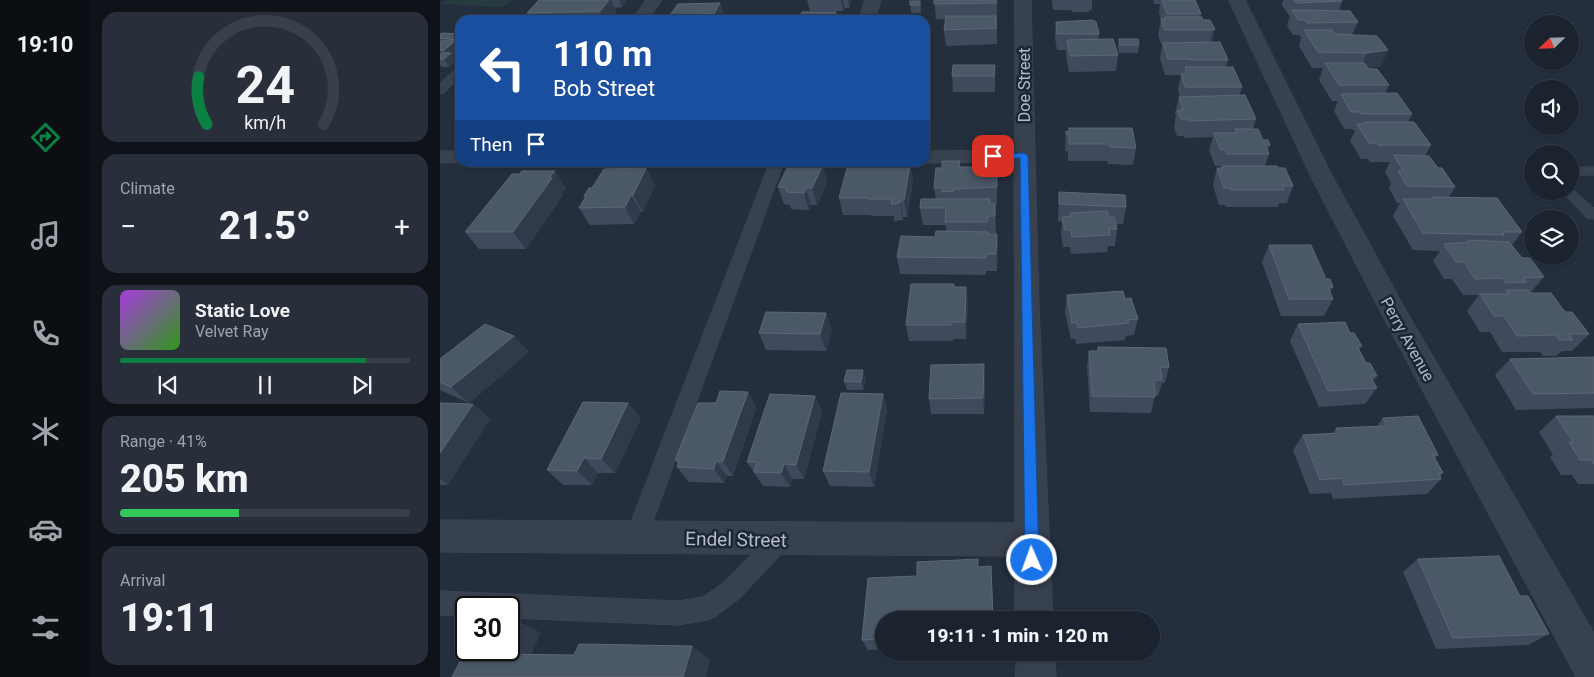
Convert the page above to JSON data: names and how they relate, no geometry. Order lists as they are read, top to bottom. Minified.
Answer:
{"streets":{"street":["Doe Street","Perry Avenue","Endel Street"]},"crossings":[["Doe Street","Endel Street"]],"north":"bottom left","page":{"tabs":"19:10","turn":["110 m","Bob Street"],"then":"Then","tile":["Climate",["Range · 41%","205 km"],["Arrival","19:11"]],"heat":["−","21.5°","+"],"song":["Static Love","Velvet Ray"],"limit":"30","trip":"19:11 · 1 min · 120 m","gauge":["24","km/h"]}}
